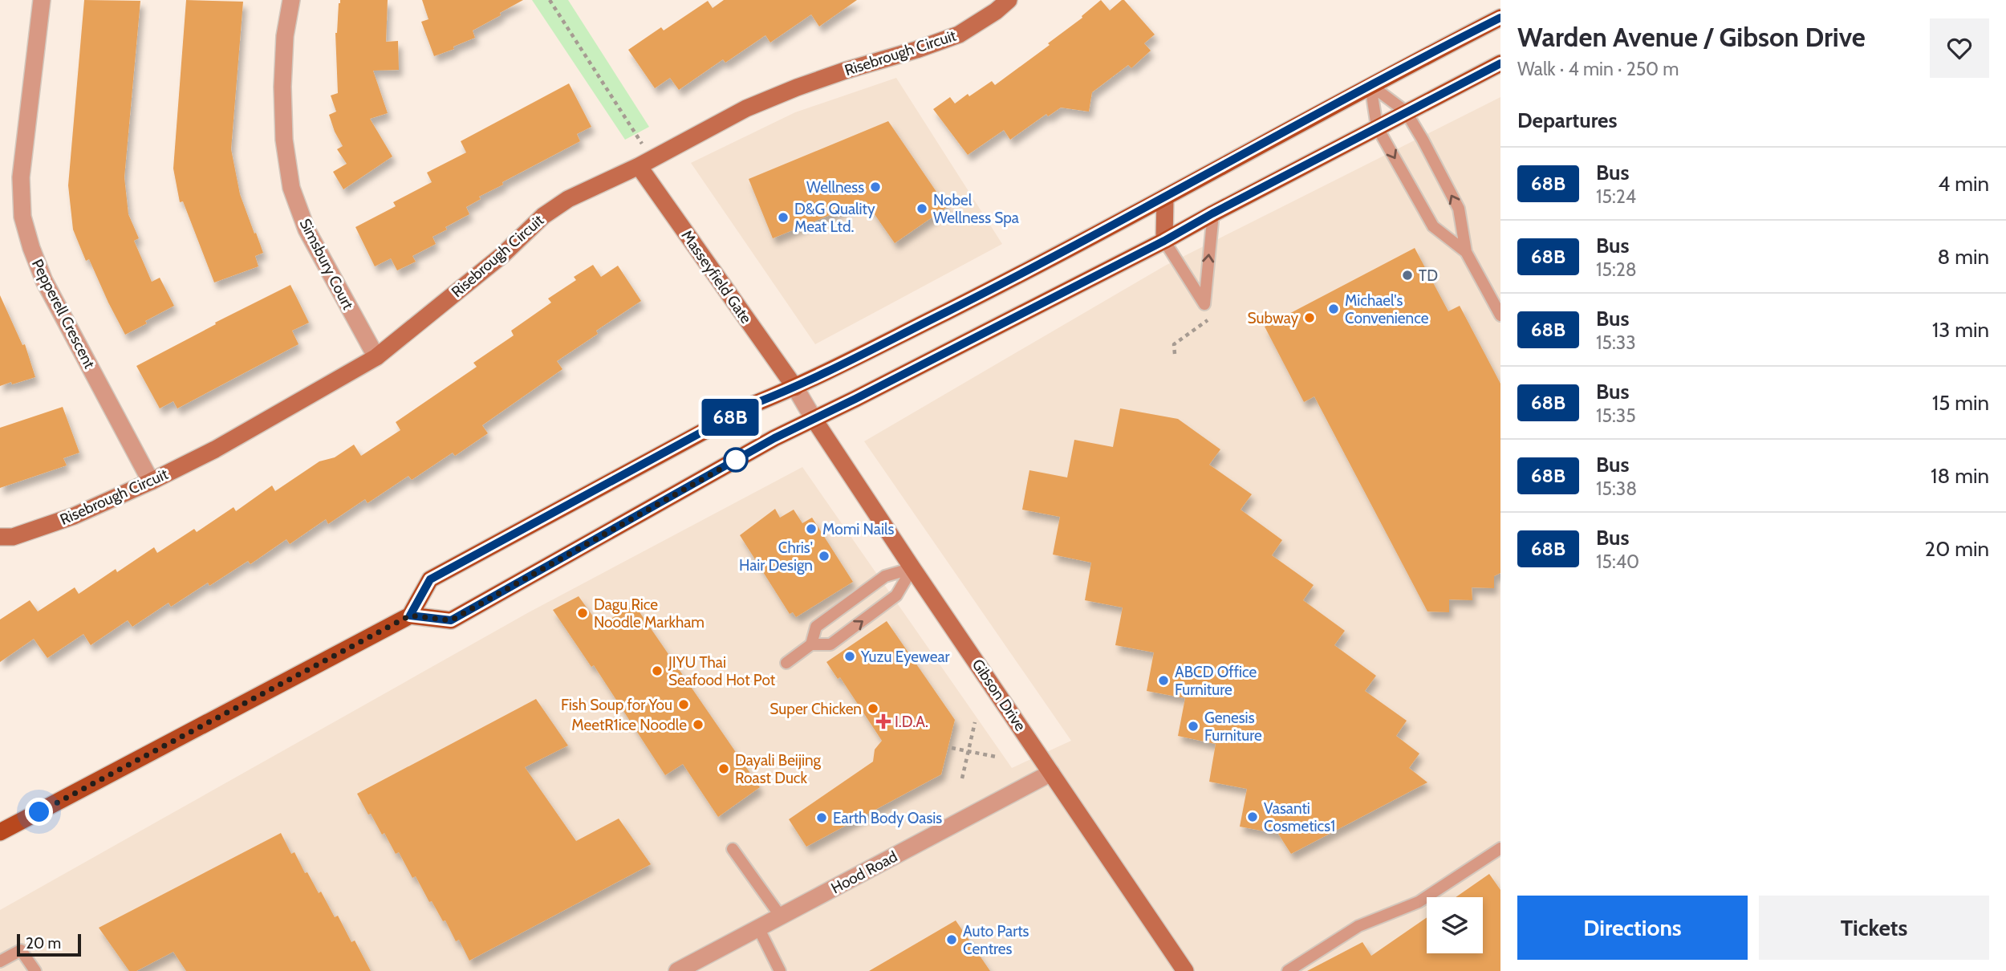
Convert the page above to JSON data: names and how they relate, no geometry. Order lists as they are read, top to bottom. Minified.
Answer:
{"streets":{"street":["Risebrough Circuit","Simsbury Court","Masseyfield Gate","Pepperell Crescent","Gibson Drive","Hood Road"]},"crossings":[["Risebrough Circuit","Simsbury Court"],["Risebrough Circuit","Masseyfield Gate"],["Risebrough Circuit","Pepperell Crescent"],["Gibson Drive","Hood Road"]],"places":{"other":["Wellness","Nobel Wellness Spa","D&G Quality Meat Ltd.","TD","Michael's Convenience","Subway","Momi Nails","Chris' Hair Design","Dagu Rice Noodle Markham","Yuzu Eyewear","JIYU Thai Seafood Hot Pot","ABCD Office Furniture","Fish Soup for You","Super Chicken","MeetR1ice Noodle","Genesis Furniture","Dayali Beijing Roast Duck","Vasanti Cosmetics1","Earth Body Oasis","Auto Parts Centres"],"health":["I.D.A."]},"lines":["bus line 68B"],"scale_bar":"20 m","page":{"on_map":"68B","heading":[["Warden Avenue / Gibson Drive","Walk · 4 min · 250 m"],"Departures"],"list":[{"mark":"68B","name":"Bus","note":"15:24","value":"4 min"},{"mark":"68B","name":"Bus","note":"15:28","value":"8 min"},{"mark":"68B","name":"Bus","note":"15:33","value":"13 min"},{"mark":"68B","name":"Bus","note":"15:35","value":"15 min"},{"mark":"68B","name":"Bus","note":"15:38","value":"18 min"},{"mark":"68B","name":"Bus","note":"15:40","value":"20 min"}],"buttons":["Directions","Tickets"],"scale":"20 m"}}
